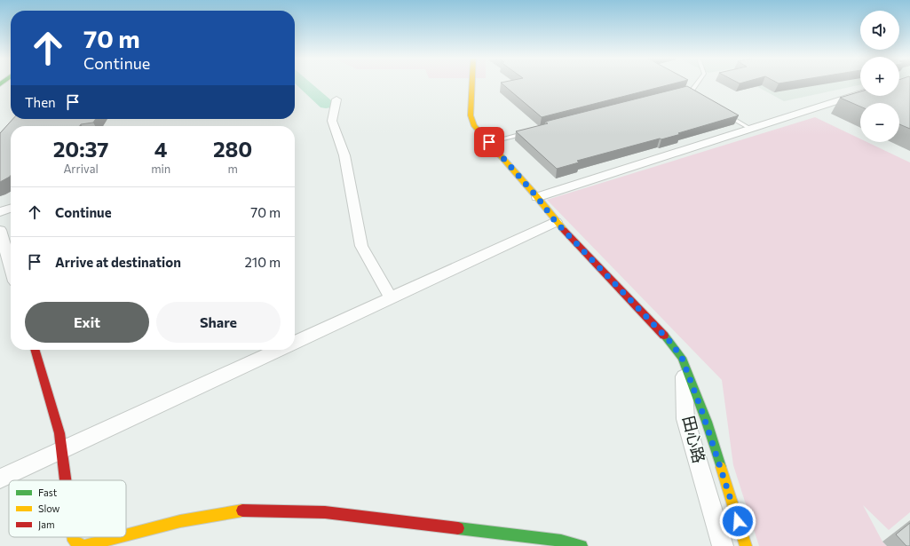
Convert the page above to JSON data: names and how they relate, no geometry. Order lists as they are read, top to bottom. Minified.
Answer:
{"streets":{"street":["田心路"]},"legend":["Fast","Slow","Jam"],"page":{"map_buttons":["+","−"],"turn":["70 m","Continue"],"then":"Then","eta":["20:37","Arrival","4","min","280","m"],"list":[{"name":"Continue","value":"70 m"},{"name":"Arrive at destination","value":"210 m"}],"buttons":["Exit","Share"]}}
